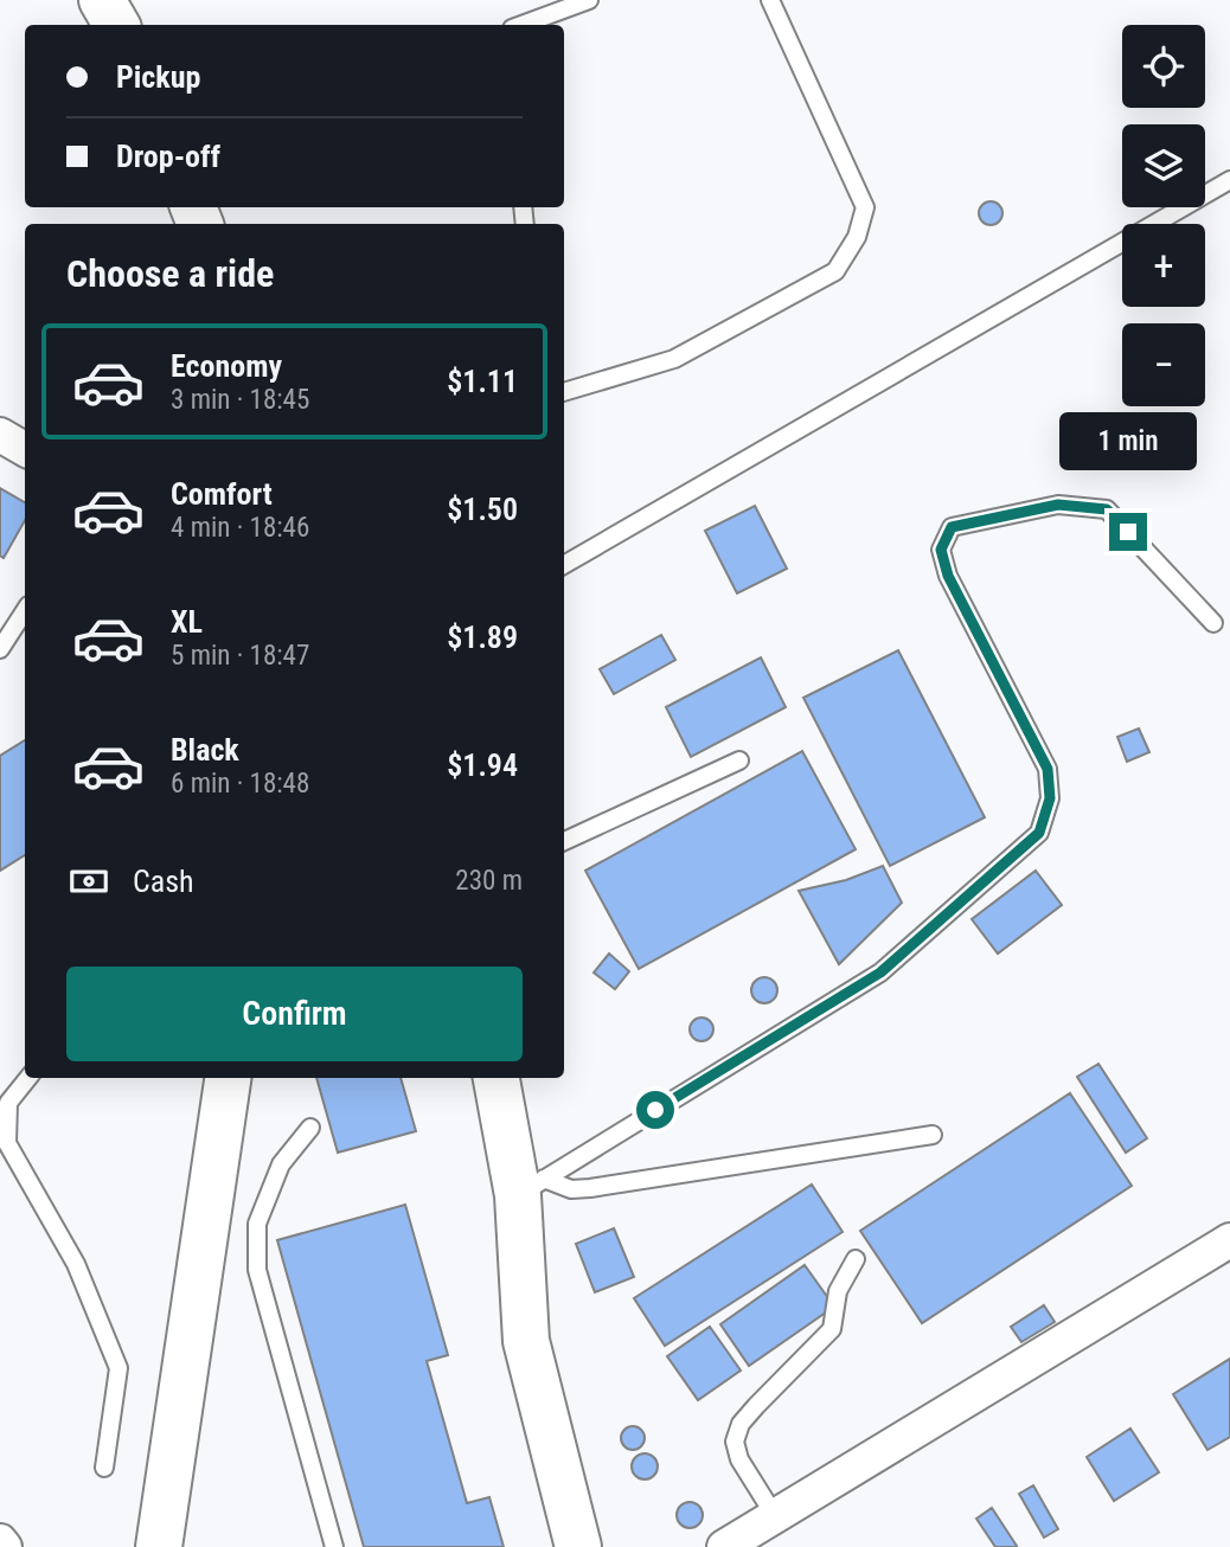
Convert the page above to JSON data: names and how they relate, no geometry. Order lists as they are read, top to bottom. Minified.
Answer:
{"page":{"map_buttons":["+","−"],"banner":["Pickup","Drop-off"],"heading":"Choose a ride","list":[{"name":"Economy","note":"3 min · 18:45","value":"$1.11"},{"name":"Comfort","note":"4 min · 18:46","value":"$1.50"},{"name":"XL","note":"5 min · 18:47","value":"$1.89"},{"name":"Black","note":"6 min · 18:48","value":"$1.94"}],"bubble":"1 min","pay":["Cash","230 m"],"buttons":"Confirm"}}
